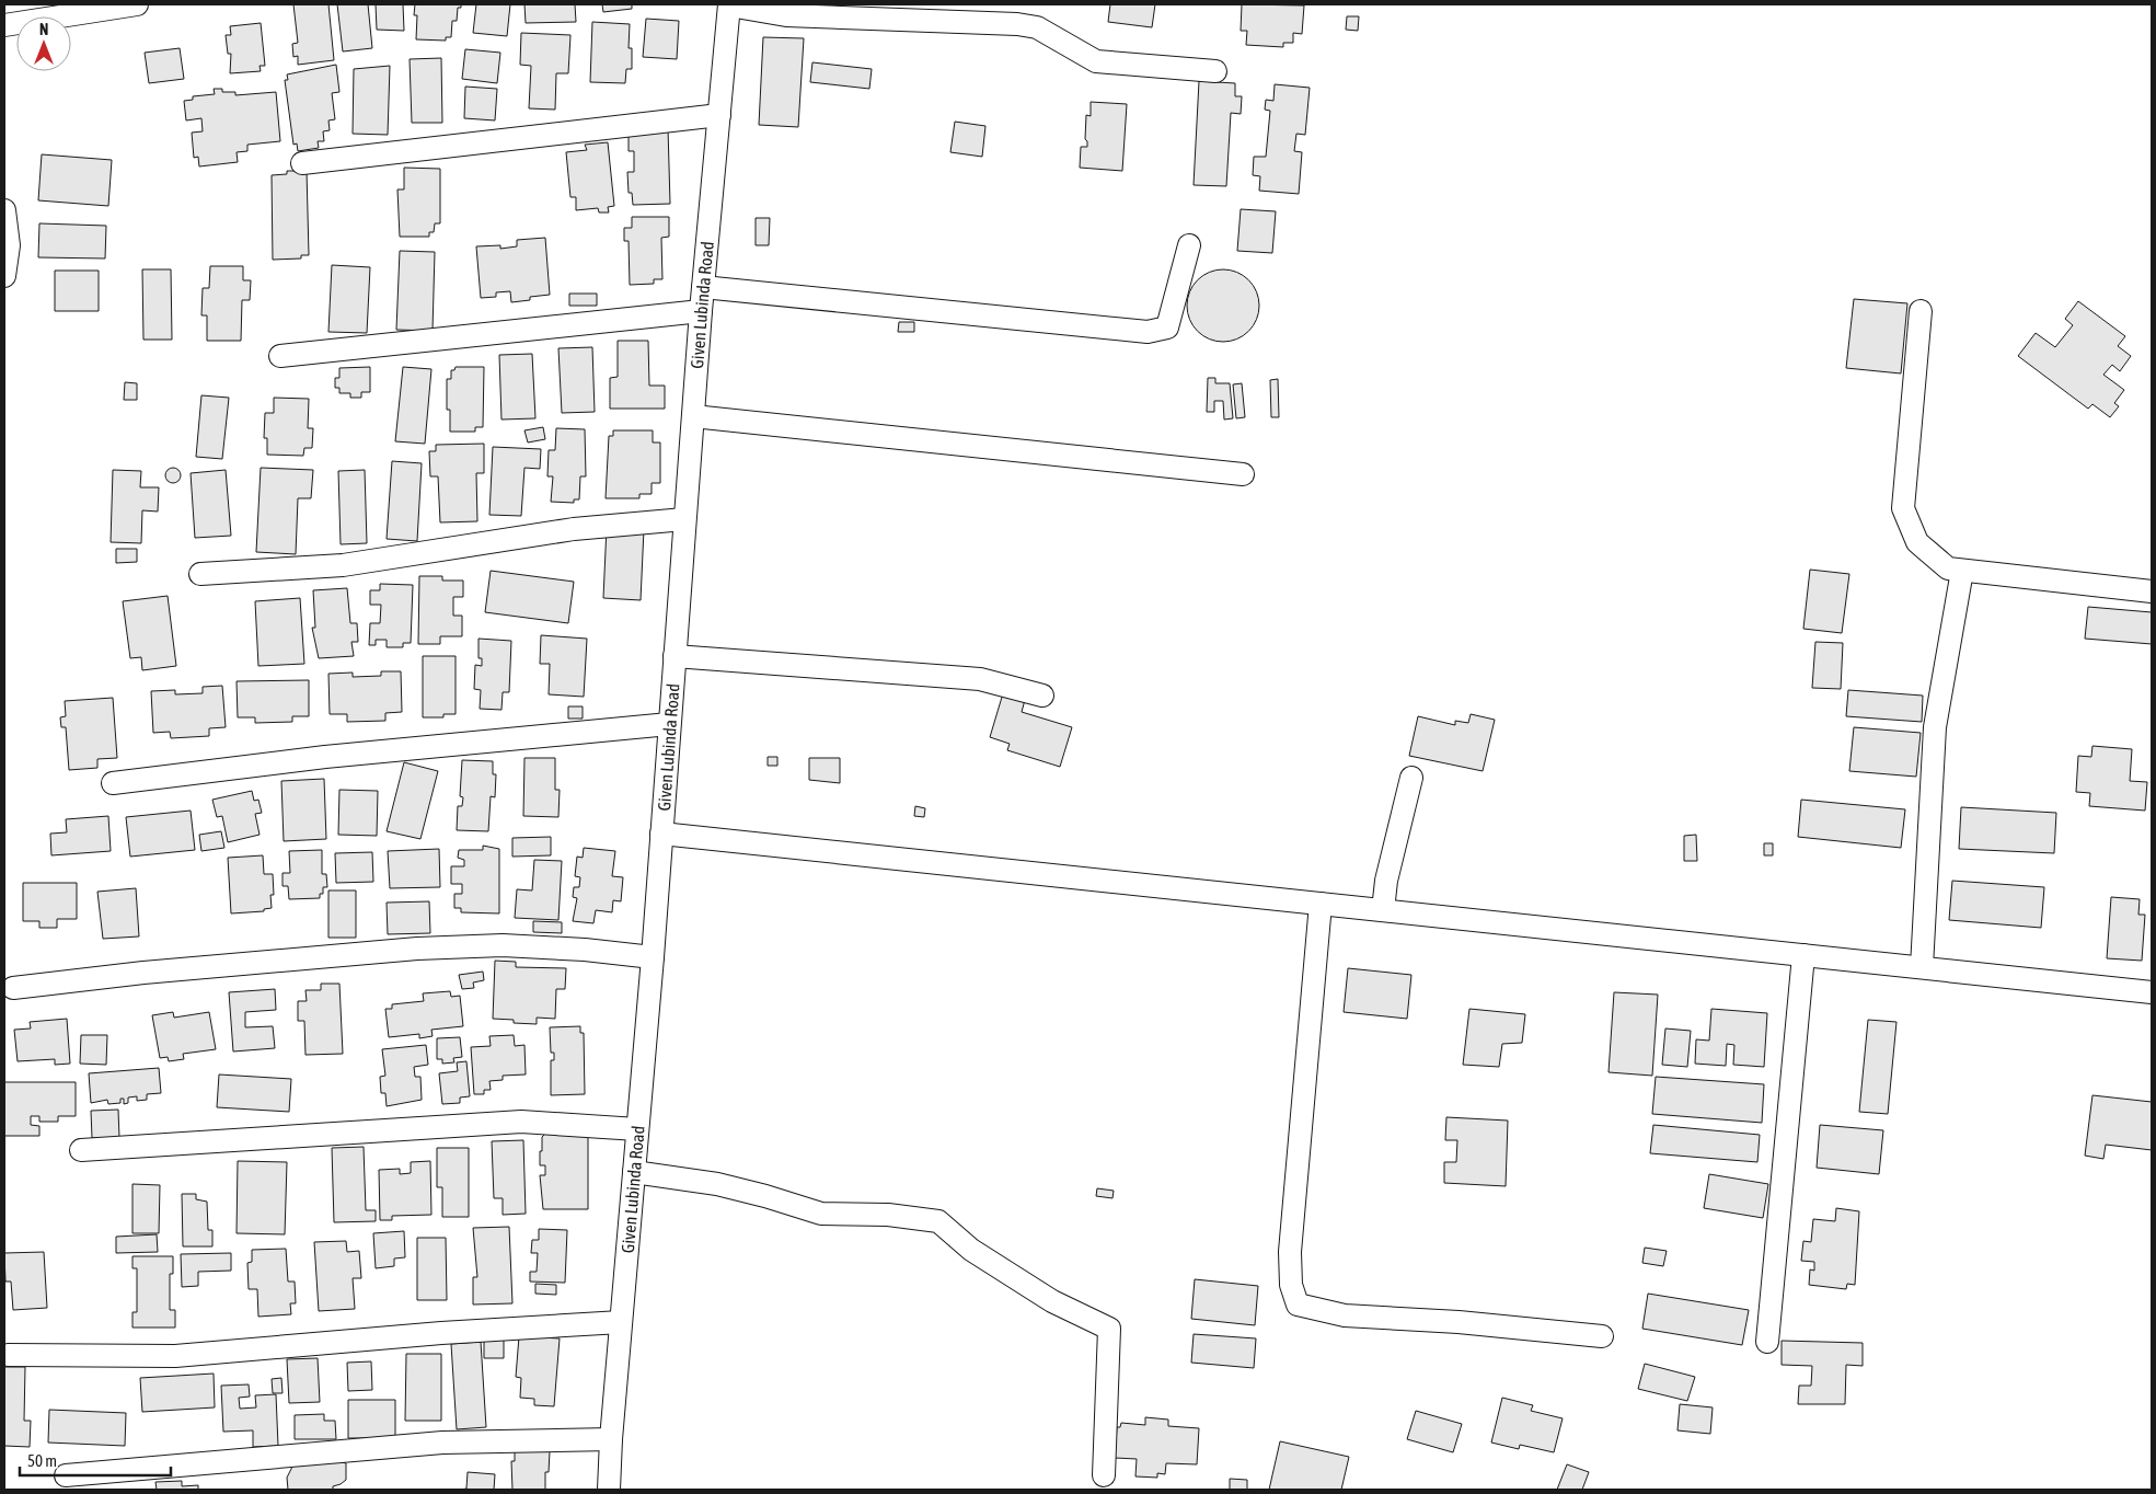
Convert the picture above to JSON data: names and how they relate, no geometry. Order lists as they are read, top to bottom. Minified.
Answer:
{"streets":{"street":["Given Lubinda Road"]},"scale_bar":"50 m","north":"top"}
